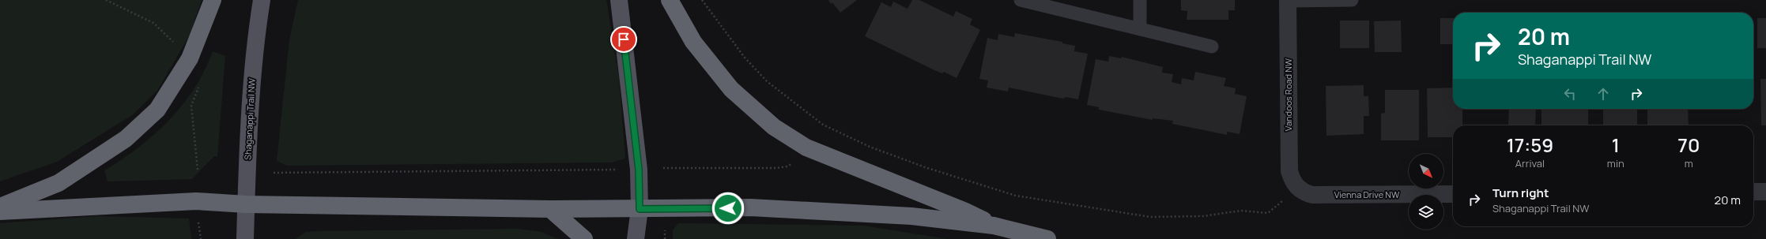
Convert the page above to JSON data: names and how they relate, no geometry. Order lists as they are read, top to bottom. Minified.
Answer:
{"streets":{"main road":["Shaganappi Trail NW"],"street":["Vandoos Road NW","Vienna Drive NW"]},"crossings":[["Vandoos Road NW","Vienna Drive NW"]],"north":"bottom right","page":{"turn":["20 m","Shaganappi Trail NW"],"eta":["17:59","Arrival","1","min","70","m"],"list":[{"name":"Turn right","note":"Shaganappi Trail NW","value":"20 m"}]}}
